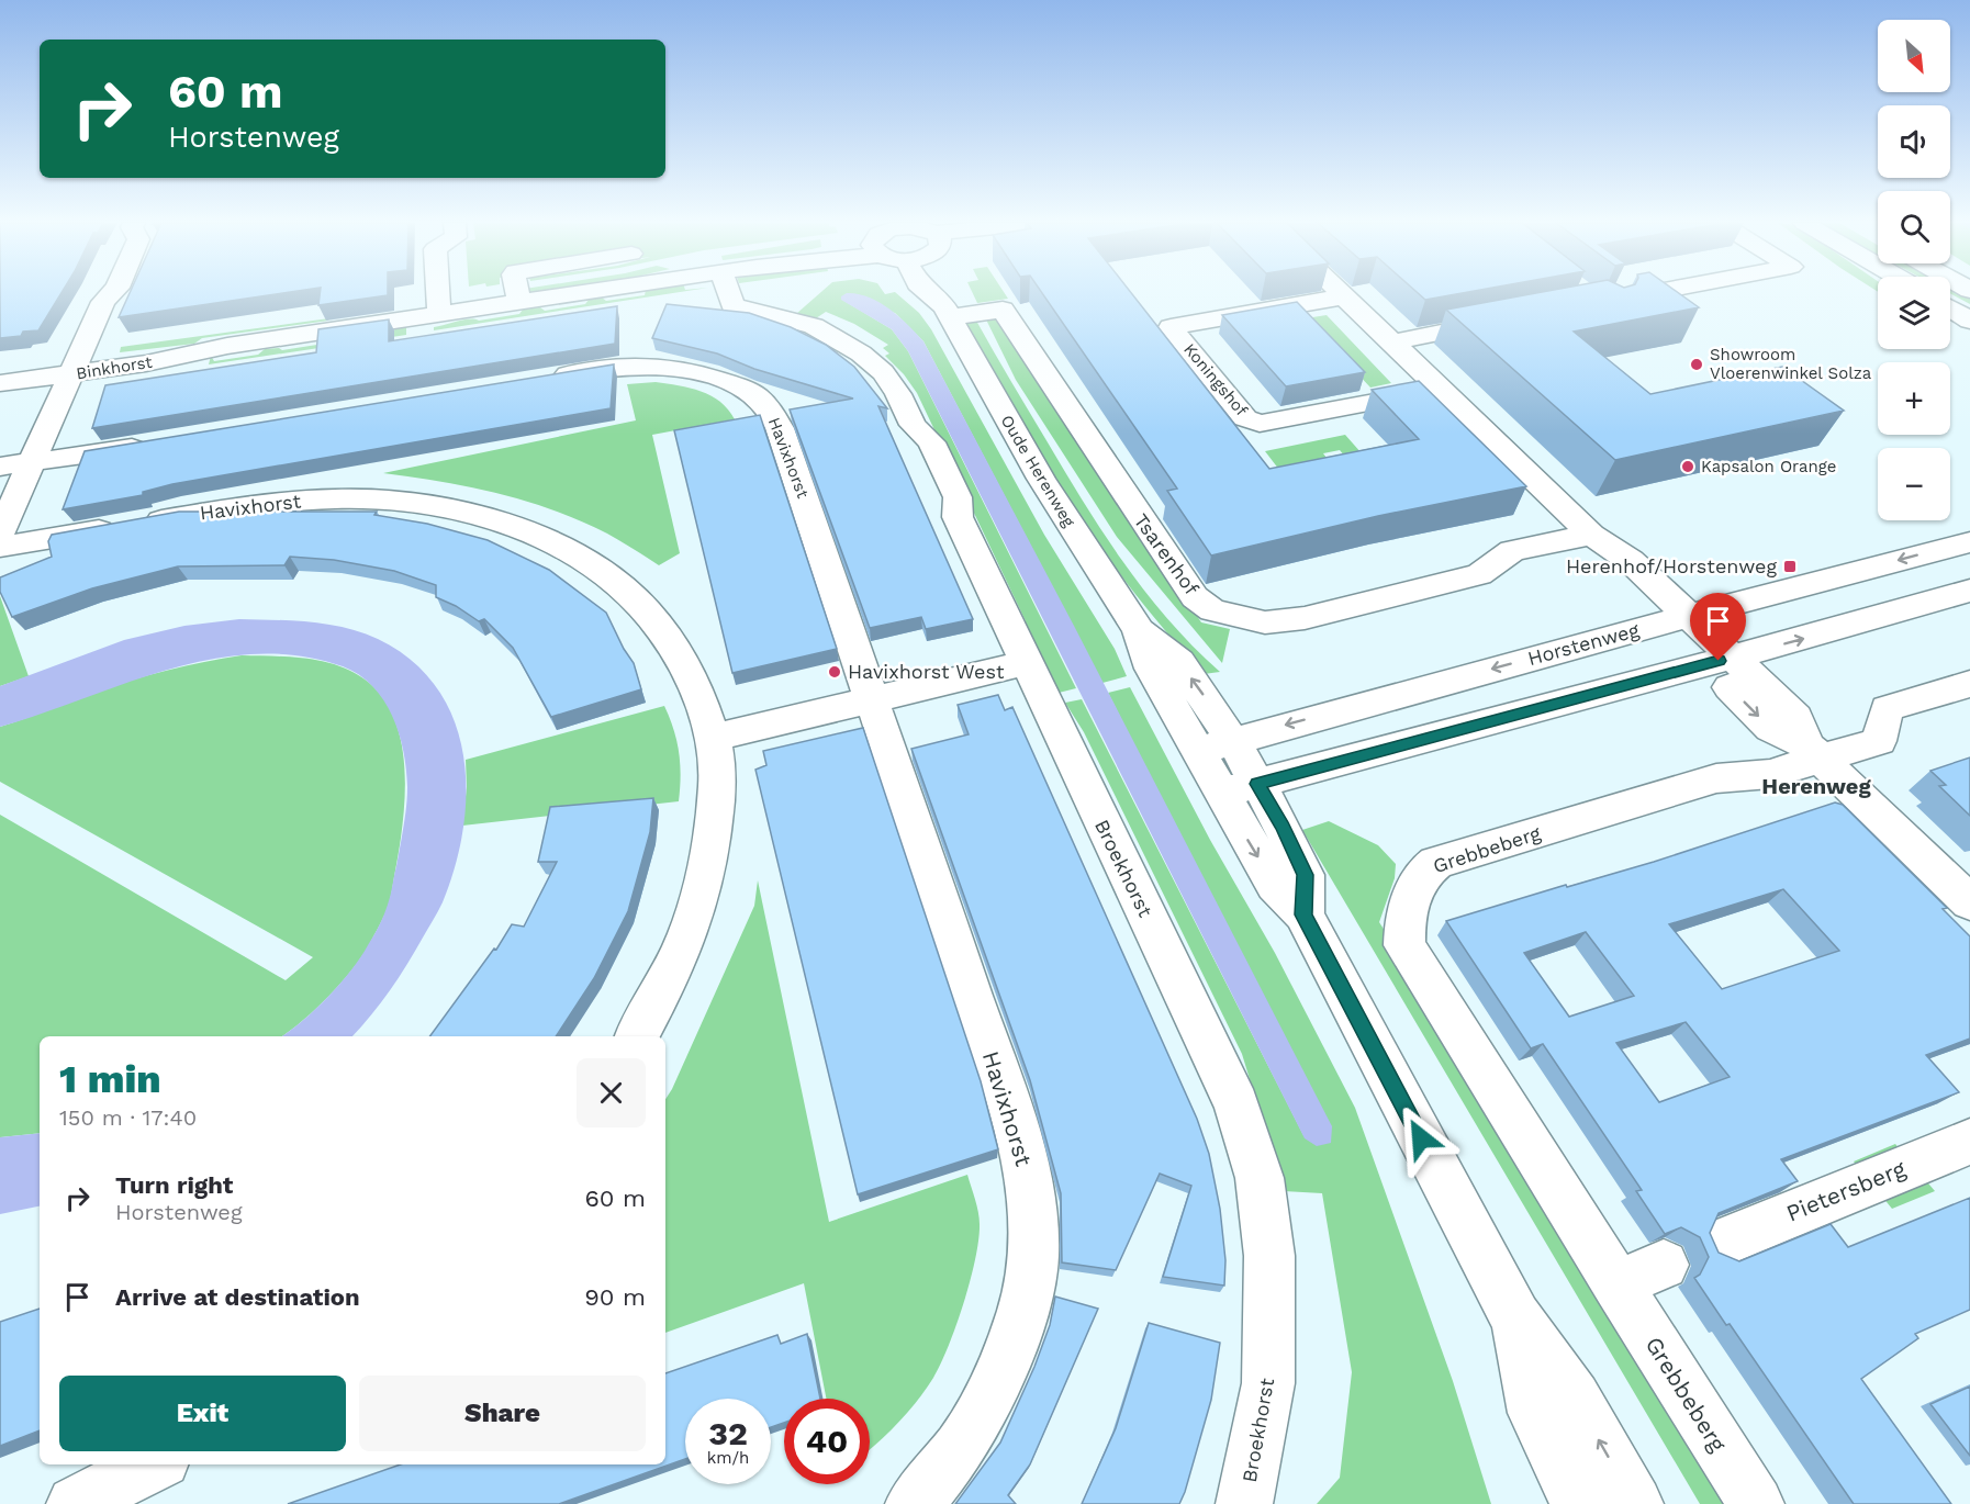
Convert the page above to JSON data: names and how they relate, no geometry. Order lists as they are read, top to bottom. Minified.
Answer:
{"streets":{"street":["Binkhorst","Koningshof","Havixhorst","Oude Herenweg","Tsarenhof","Horstenweg","Grebbeberg","Broekhorst","Pietersberg"]},"crossings":[["Oude Herenweg","Tsarenhof"],["Oude Herenweg","Horstenweg"]],"districts":["Herenweg"],"places":{"other":["Showroom Vloerenwinkel Solza","Kapsalon Orange","Havixhorst West"],"transit":["Herenhof/Horstenweg"]},"north":"bottom right","page":{"map_buttons":["+","−"],"turn":["60 m","Horstenweg"],"heading":["1 min","150 m · 17:40"],"list":[{"name":"Turn right","note":"Horstenweg","value":"60 m"},{"name":"Arrive at destination","value":"90 m"}],"buttons":["Exit","Share"],"speed":"32 km/h","limit":"40"}}
